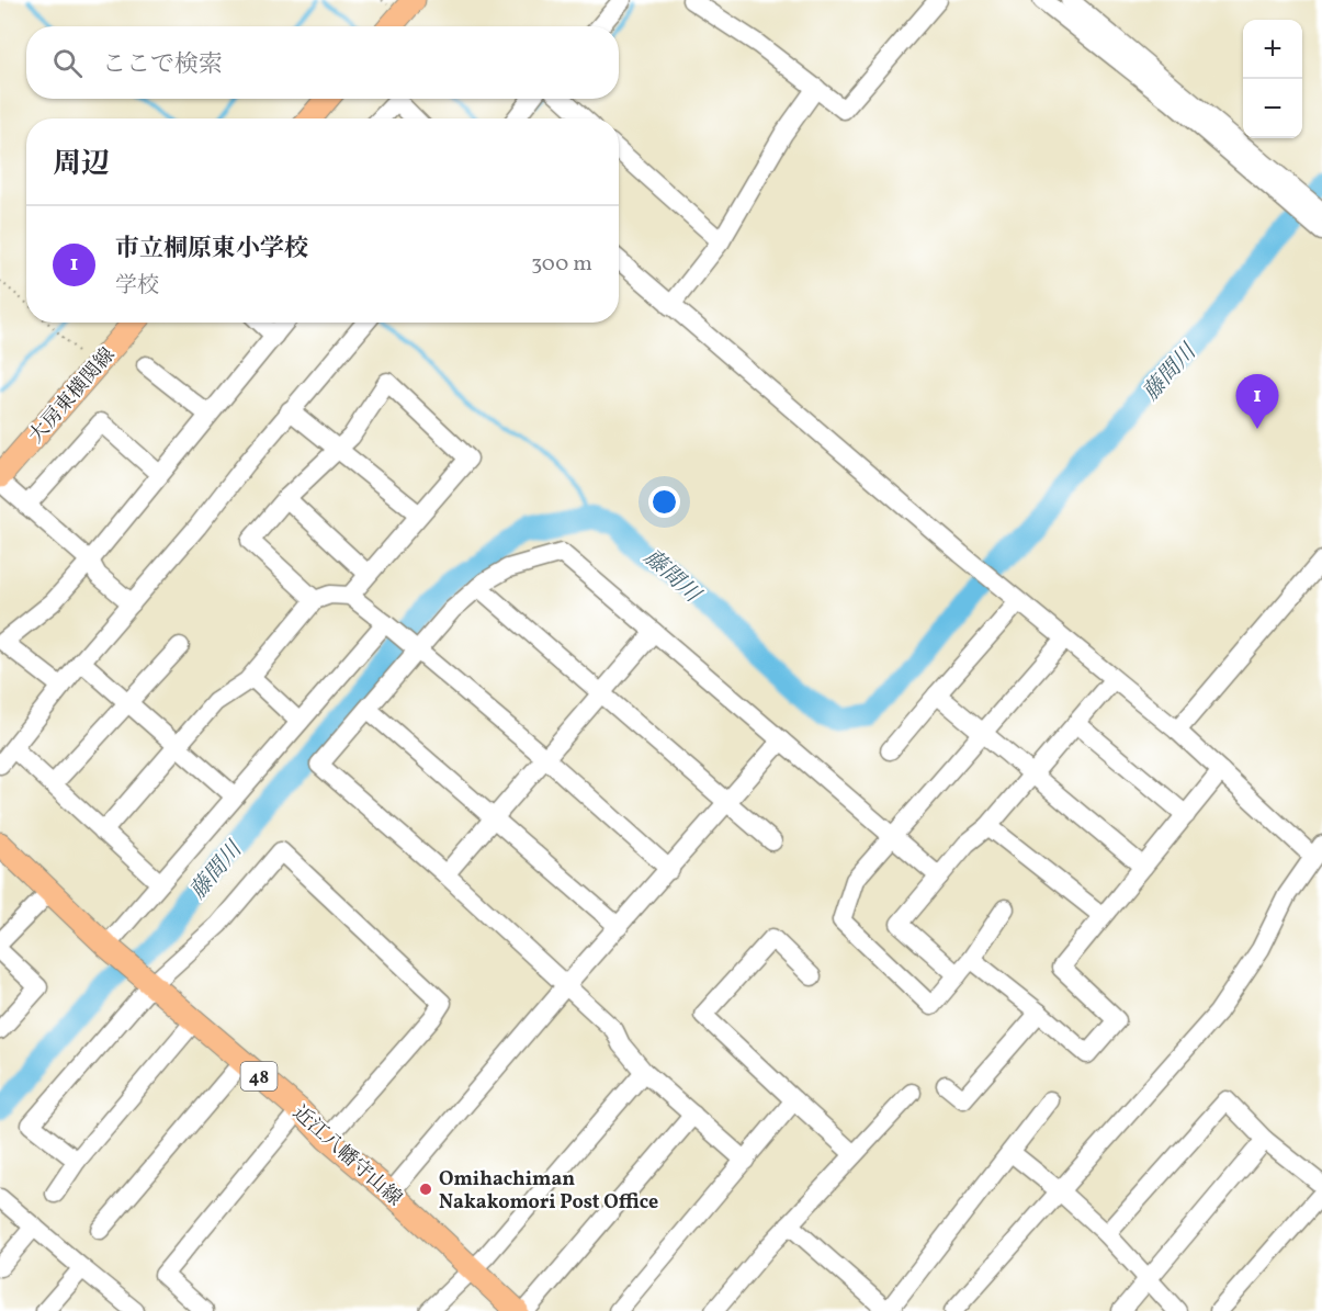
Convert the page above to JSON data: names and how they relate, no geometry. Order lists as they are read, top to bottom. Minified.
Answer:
{"streets":{"main road":["大房東横関線","48","近江八幡守山線"]},"water":["藤間川"],"places":["Omihachiman Nakakomori Post Office"],"page":{"map_buttons":["+","−"],"search":"ここで検索","heading":"周辺","list":[{"mark":"1","name":"市立桐原東小学校","note":"学校","value":"300 m"}],"pins":"1"}}
